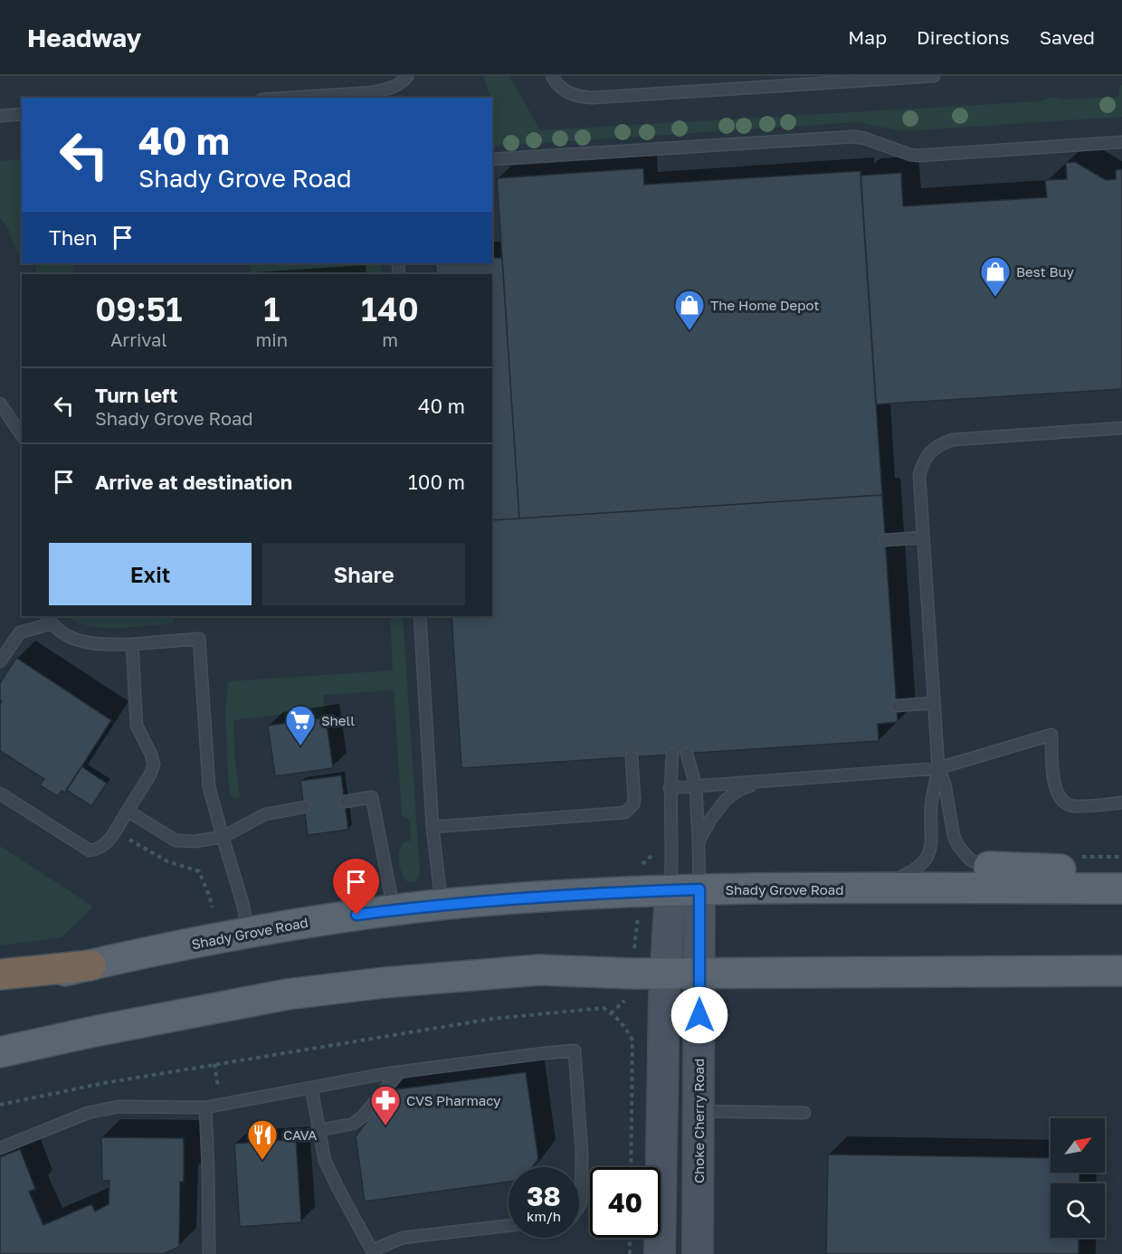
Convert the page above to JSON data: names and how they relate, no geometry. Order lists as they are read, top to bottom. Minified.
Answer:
{"streets":{"main road":["Shady Grove Road"],"street":["Choke Cherry Road"]},"crossings":[["Shady Grove Road","Choke Cherry Road"]],"places":{"shop":["Best Buy","The Home Depot"],"supermarket":["Shell"],"pharmacy":["CVS Pharmacy"],"restaurant":["CAVA"]},"north":"top right","page":{"header":"Headway","nav":["Map","Directions","Saved"],"turn":["40 m","Shady Grove Road"],"then":"Then","eta":["09:51","Arrival","1","min","140","m"],"list":[{"name":"Turn left","note":"Shady Grove Road","value":"40 m"},{"name":"Arrive at destination","value":"100 m"}],"buttons":["Exit","Share"],"speed":"38 km/h","limit":"40"}}
